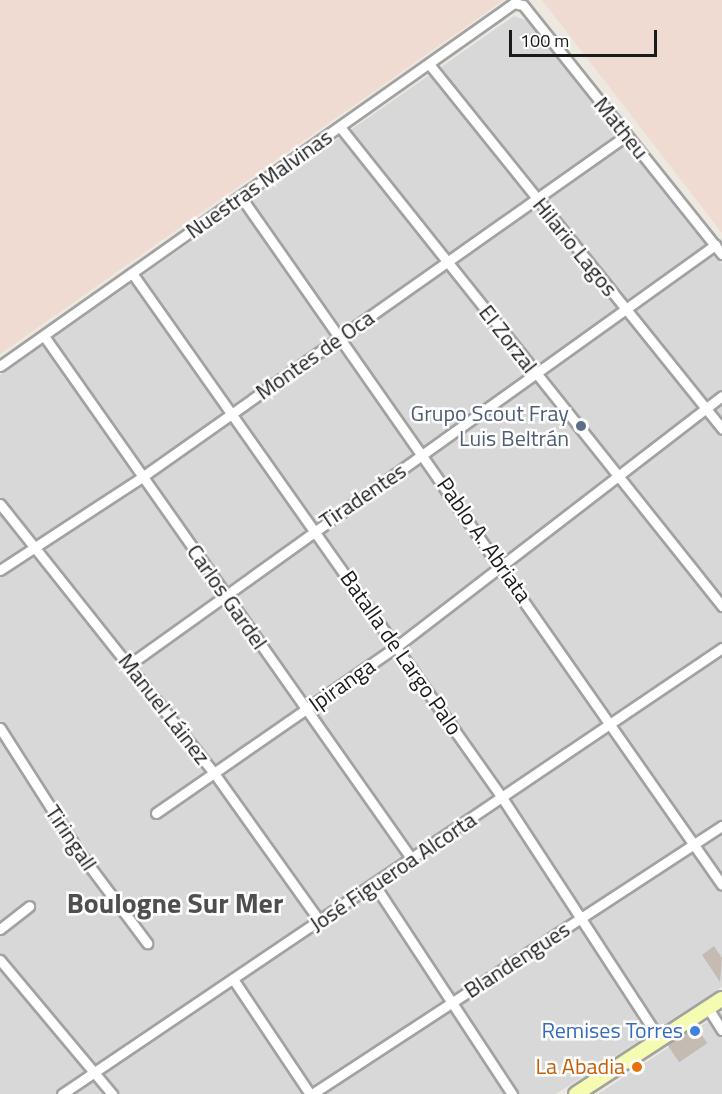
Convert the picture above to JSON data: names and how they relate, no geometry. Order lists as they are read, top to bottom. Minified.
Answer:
{"streets":{"street":["Matheu","Nuestras Malvinas","Hilario Lagos","El Zorzal","Montes de Oca","Tiradentes","Pablo A. Abriata","Carlos Gardel","Batalla de Largo Palo","Ipiranga","Manuel Láinez","Tiringall","José Figueroa Alcorta","Blandengues"]},"crossings":[["Matheu","Nuestras Malvinas"],["Matheu","Montes de Oca"],["Matheu","Tiradentes"],["Nuestras Malvinas","Hilario Lagos"],["Nuestras Malvinas","El Zorzal"],["Nuestras Malvinas","Pablo A. Abriata"],["Nuestras Malvinas","Carlos Gardel"],["Nuestras Malvinas","Batalla de Largo Palo"],["Hilario Lagos","Montes de Oca"],["Hilario Lagos","Tiradentes"],["Hilario Lagos","Ipiranga"],["El Zorzal","Montes de Oca"],["El Zorzal","Tiradentes"],["El Zorzal","Ipiranga"],["Montes de Oca","Pablo A. Abriata"],["Montes de Oca","Carlos Gardel"],["Montes de Oca","Batalla de Largo Palo"],["Montes de Oca","Manuel Láinez"],["Tiradentes","Pablo A. Abriata"],["Tiradentes","Carlos Gardel"],["Tiradentes","Batalla de Largo Palo"],["Tiradentes","Manuel Láinez"],["Pablo A. Abriata","Ipiranga"],["Pablo A. Abriata","José Figueroa Alcorta"],["Pablo A. Abriata","Blandengues"],["Carlos Gardel","Ipiranga"],["Carlos Gardel","José Figueroa Alcorta"],["Batalla de Largo Palo","Ipiranga"],["Batalla de Largo Palo","José Figueroa Alcorta"],["Batalla de Largo Palo","Blandengues"],["Ipiranga","Manuel Láinez"],["Manuel Láinez","José Figueroa Alcorta"]],"districts":["Boulogne Sur Mer"],"places":["Grupo Scout Fray Luis Beltrán","Remises Torres","La Abadia"],"scale_bar":"100 m"}
